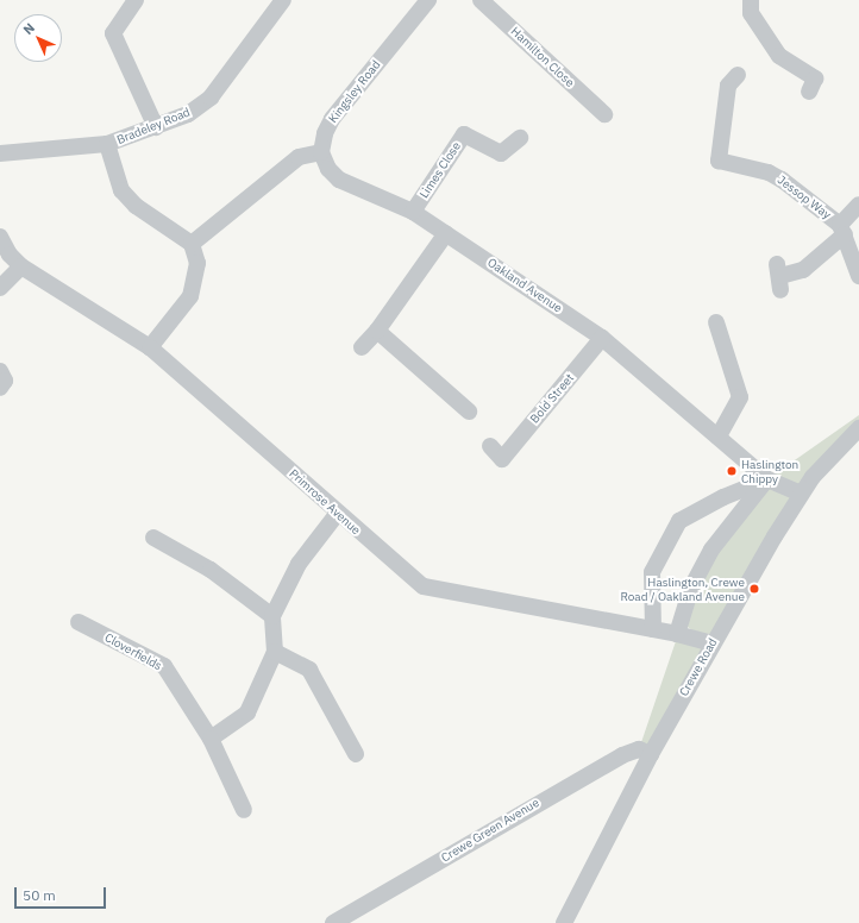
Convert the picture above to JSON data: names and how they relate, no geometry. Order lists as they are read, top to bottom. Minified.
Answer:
{"streets":{"street":["Hamilton Close","Kingsley Road","Bradeley Road","Limes Close","Jessop Way","Oakland Avenue","Bold Street","Primrose Avenue","Cloverfields","Crewe Road","Crewe Green Avenue"]},"crossings":[["Kingsley Road","Oakland Avenue"],["Limes Close","Oakland Avenue"],["Oakland Avenue","Bold Street"],["Oakland Avenue","Crewe Road"],["Primrose Avenue","Crewe Road"],["Crewe Road","Crewe Green Avenue"]],"places":["Haslington Chippy","Haslington, Crewe Road / Oakland Avenue"],"scale_bar":"50 m","north":"top left"}
